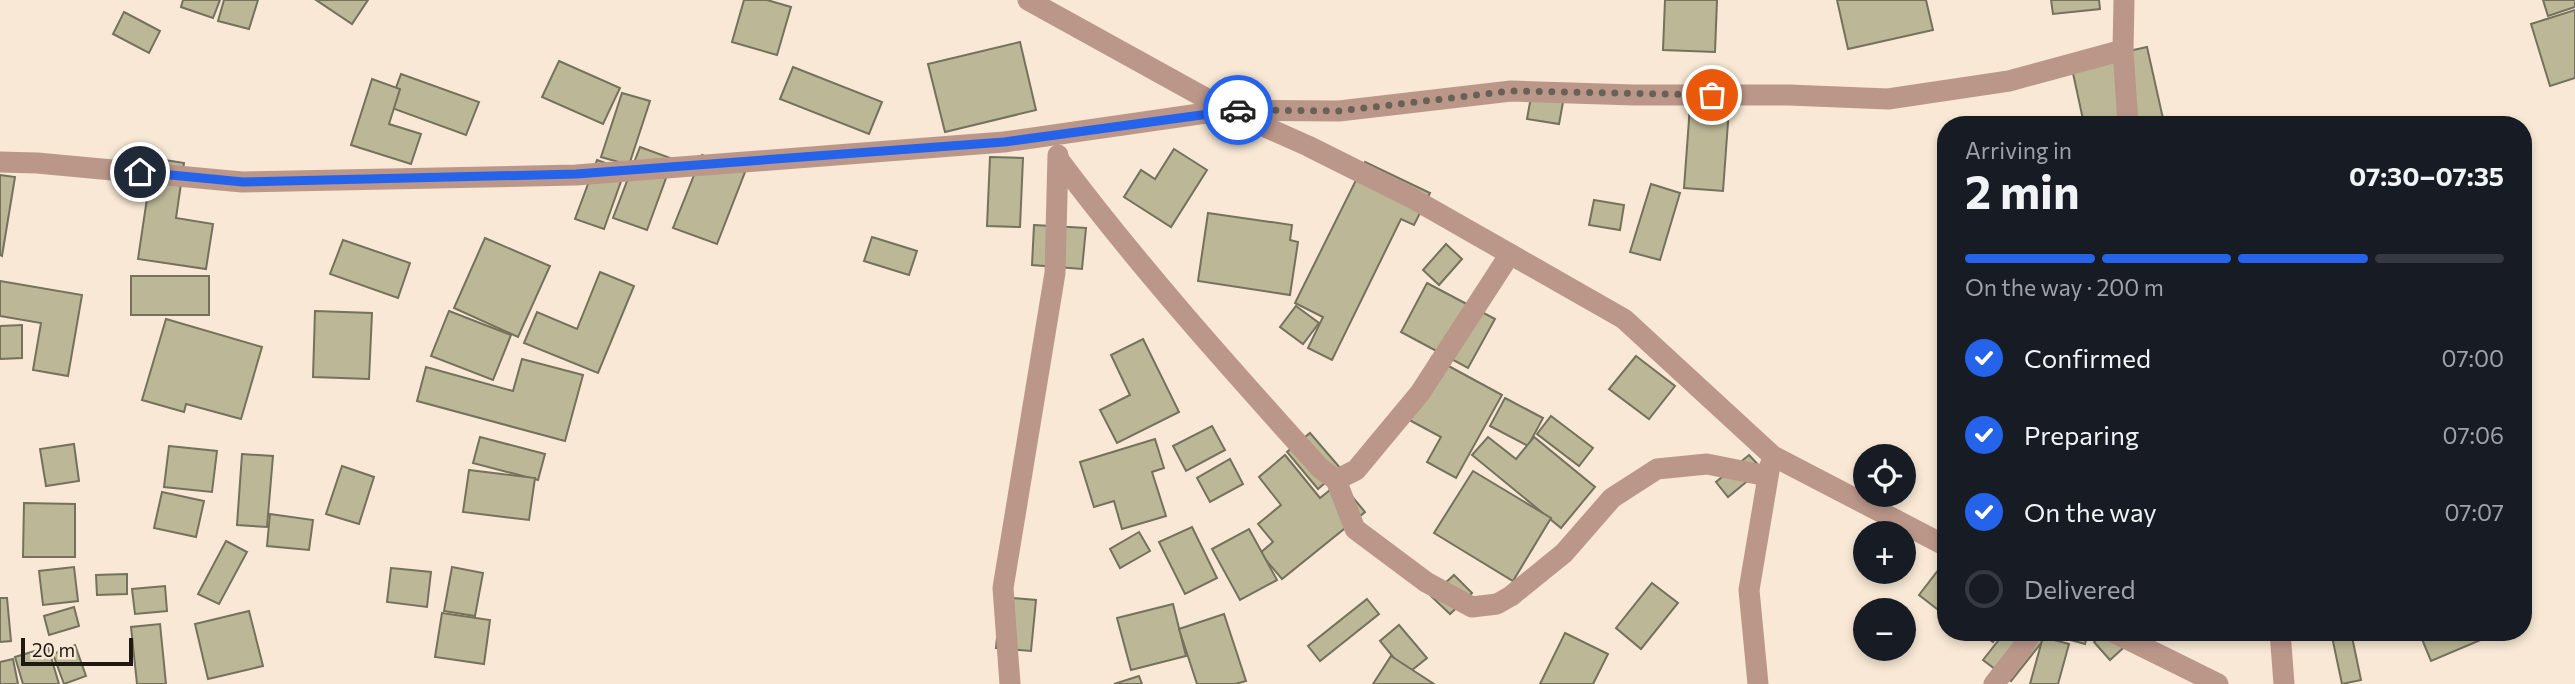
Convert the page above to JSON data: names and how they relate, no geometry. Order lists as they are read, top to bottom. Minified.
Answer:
{"scale_bar":"20 m","page":{"heading":["2 min","Arriving in","07:30–07:35"],"bar":"On the way · 200 m","list":[["Confirmed","07:00"],["Preparing","07:06"],["On the way","07:07"],"Delivered"],"map_buttons":["+","−"],"scale":"20 m"}}
